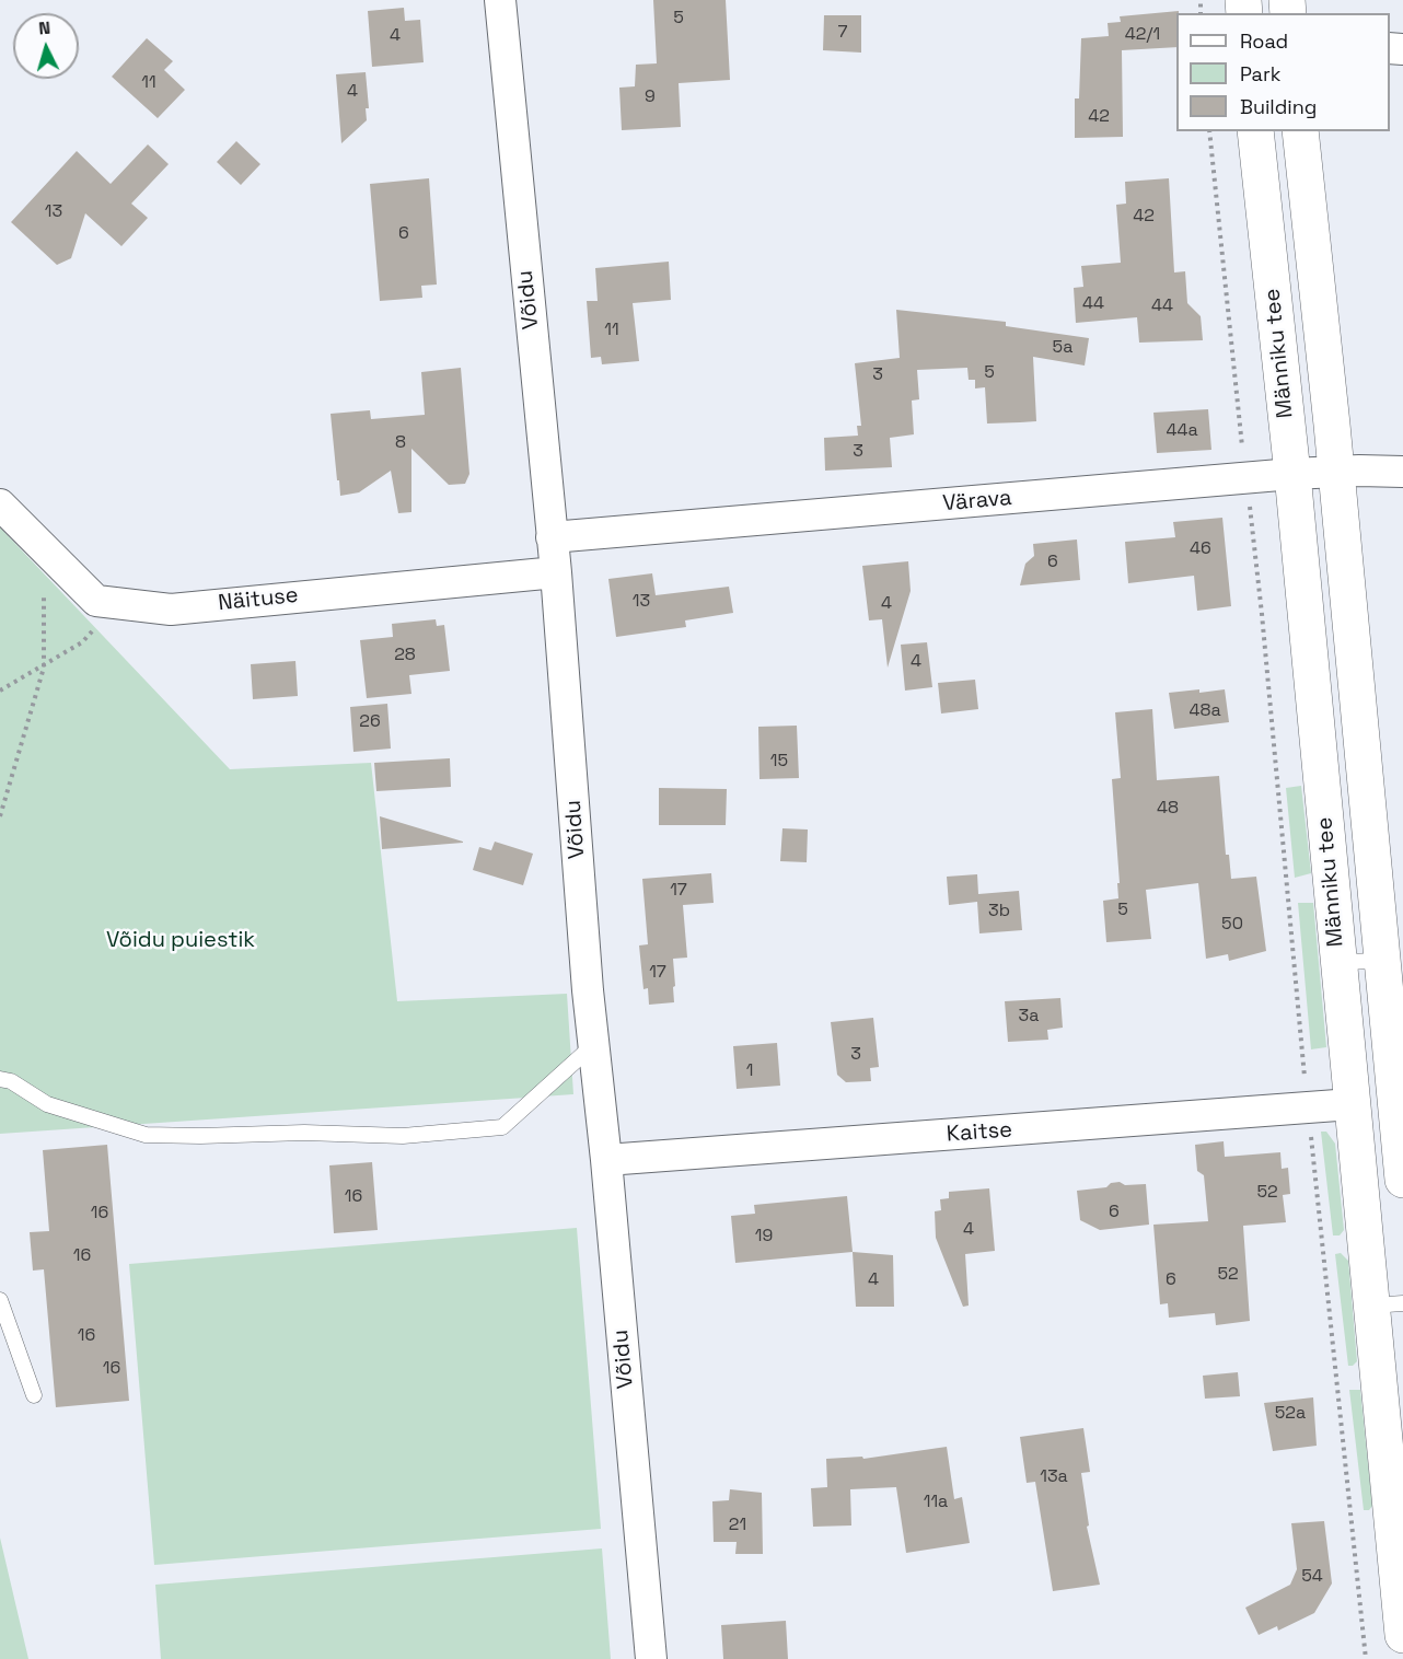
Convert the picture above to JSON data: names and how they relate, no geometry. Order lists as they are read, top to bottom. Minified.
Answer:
{"streets":{"street":["Võidu","Männiku tee","Värava","Näituse","Kaitse"]},"crossings":[["Võidu","Värava"],["Võidu","Näituse"],["Võidu","Kaitse"],["Männiku tee","Värava"],["Männiku tee","Kaitse"]],"parks":["Võidu puiestik"],"house_numbers":["5","7","42/1","4","11","4","9","42","13","42","6","44","44","11","5a","5","3","44a","8","3","46","6","13","4","28","4","48a","26","15","48","17","5","3b","50","17","3a","3","1","52","16","6","16","4","19","16","52","4","6","16","16","52a","13a","11a","21","54"],"legend":["Road","Park","Building"],"north":"top"}
